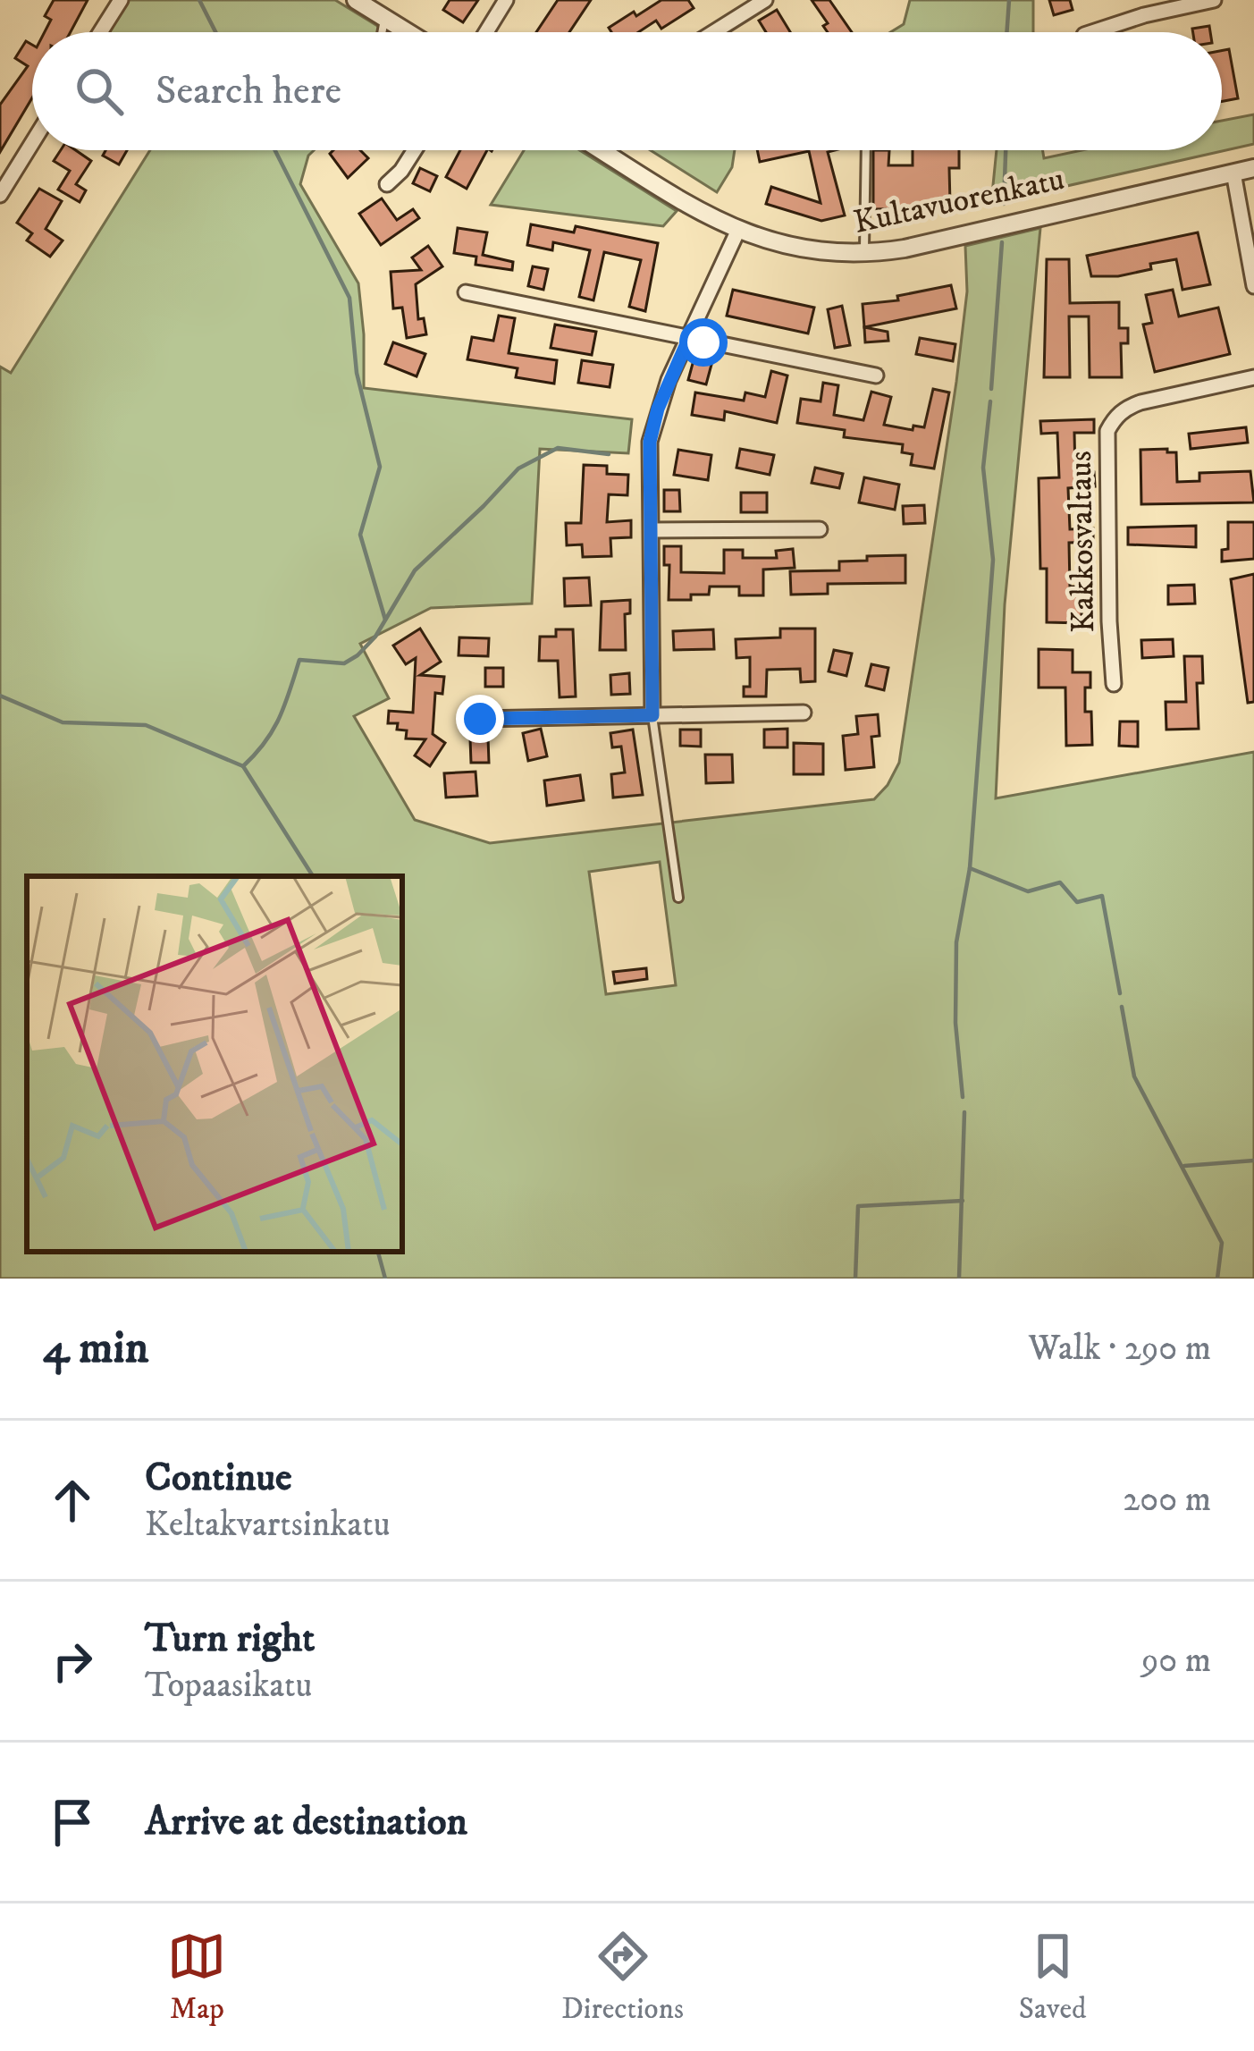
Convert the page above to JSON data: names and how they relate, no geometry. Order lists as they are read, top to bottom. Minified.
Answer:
{"streets":{"street":["Kultavuorenkatu","Kakkosvaltaus"]},"page":{"search":"Search here","heading":["4 min","Walk · 290 m"],"list":[["Continue","Keltakvartsinkatu","200 m"],["Turn right","Topaasikatu","90 m"],"Arrive at destination"],"nav":["Map","Directions","Saved"]}}
